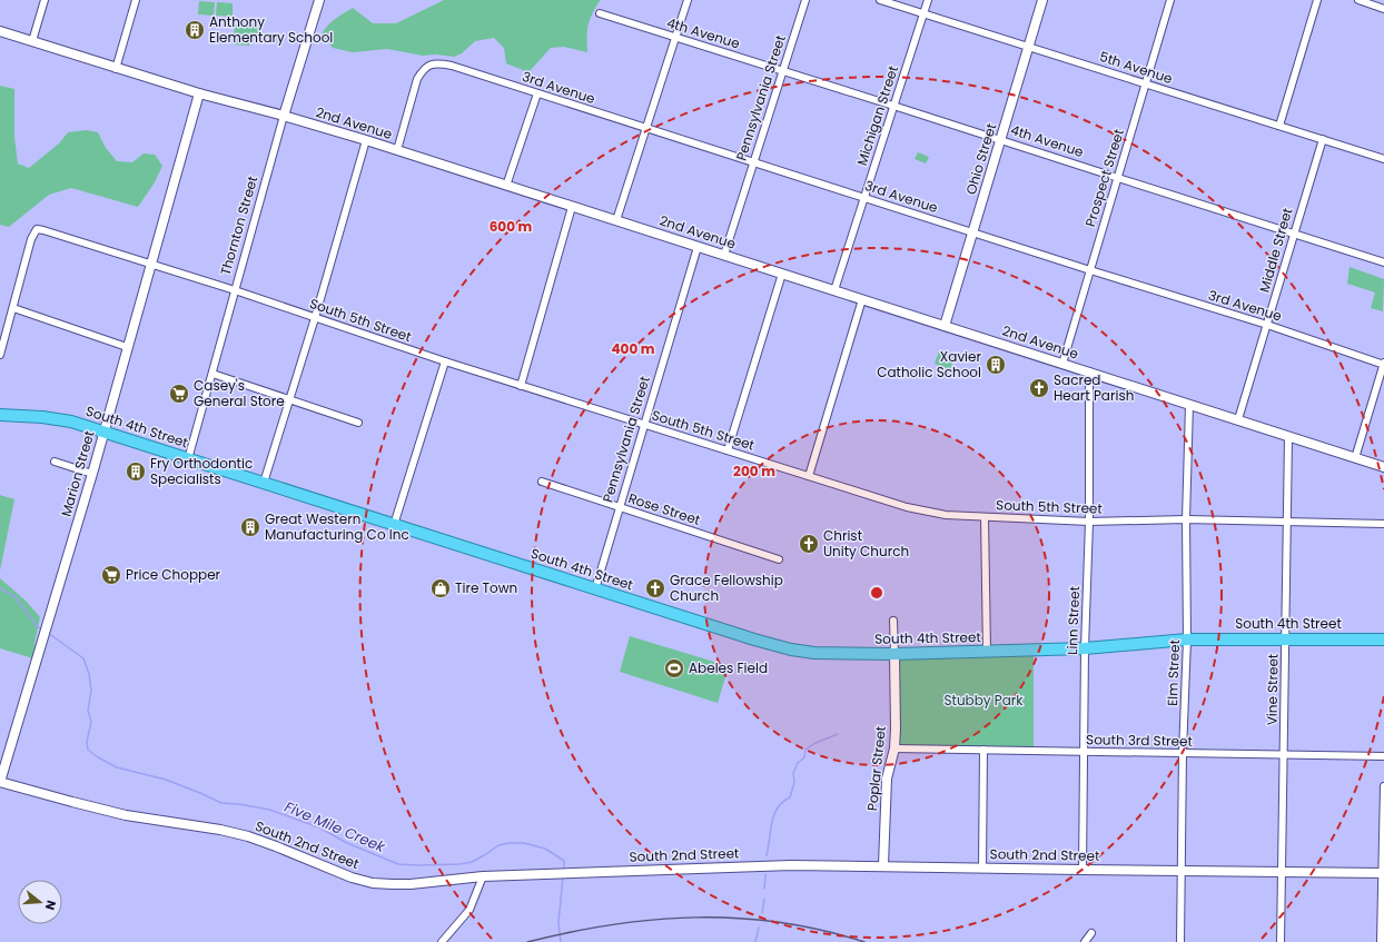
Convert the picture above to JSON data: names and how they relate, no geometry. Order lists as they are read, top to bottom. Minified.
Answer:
{"streets":{"highway":["South 4th Street"],"street":["4th Avenue","5th Avenue","3rd Avenue","Pennsylvania Street","Michigan Street","2nd Avenue","Ohio Street","Prospect Street","Thornton Street","Middle Street","South 5th Street","Marion Street","Rose Street","Linn Street","Elm Street","Vine Street","South 3rd Street","Poplar Street","South 2nd Street"]},"crossings":[["4th Avenue","Pennsylvania Street"],["4th Avenue","Michigan Street"],["4th Avenue","Ohio Street"],["4th Avenue","Prospect Street"],["4th Avenue","Middle Street"],["5th Avenue","Michigan Street"],["5th Avenue","Ohio Street"],["5th Avenue","Prospect Street"],["5th Avenue","Middle Street"],["3rd Avenue","Pennsylvania Street"],["3rd Avenue","Michigan Street"],["3rd Avenue","2nd Avenue"],["3rd Avenue","Ohio Street"],["3rd Avenue","Prospect Street"],["3rd Avenue","Middle Street"],["Pennsylvania Street","2nd Avenue"],["Pennsylvania Street","South 5th Street"],["Pennsylvania Street","South 4th Street"],["Pennsylvania Street","Rose Street"],["Michigan Street","2nd Avenue"],["2nd Avenue","Ohio Street"],["2nd Avenue","Prospect Street"],["2nd Avenue","Thornton Street"],["2nd Avenue","Middle Street"],["2nd Avenue","Marion Street"],["2nd Avenue","Linn Street"],["2nd Avenue","Elm Street"],["2nd Avenue","Vine Street"],["Thornton Street","South 5th Street"],["Thornton Street","South 4th Street"],["South 5th Street","Marion Street"],["South 5th Street","Linn Street"],["South 5th Street","Elm Street"],["South 5th Street","Vine Street"],["South 4th Street","Marion Street"],["South 4th Street","Linn Street"],["South 4th Street","Elm Street"],["South 4th Street","Vine Street"],["South 4th Street","Poplar Street"],["Marion Street","South 2nd Street"],["Linn Street","South 3rd Street"],["Linn Street","South 2nd Street"],["Elm Street","South 3rd Street"],["Elm Street","South 2nd Street"],["Vine Street","South 3rd Street"],["Vine Street","South 2nd Street"],["South 3rd Street","Poplar Street"],["Poplar Street","South 2nd Street"]],"water":["Five Mile Creek"],"parks":["Stubby Park"],"places":{"building":["Anthony Elementary School","Xavier Catholic School","Fry Orthodontic Specialists","Great Western Manufacturing Co Inc"],"church":["Sacred Heart Parish","Christ Unity Church","Grace Fellowship Church"],"supermarket":["Casey's General Store","Price Chopper"],"shop":["Tire Town"],"sports":["Abeles Field"]},"north":"right","rings":["600 m","400 m","200 m"]}
